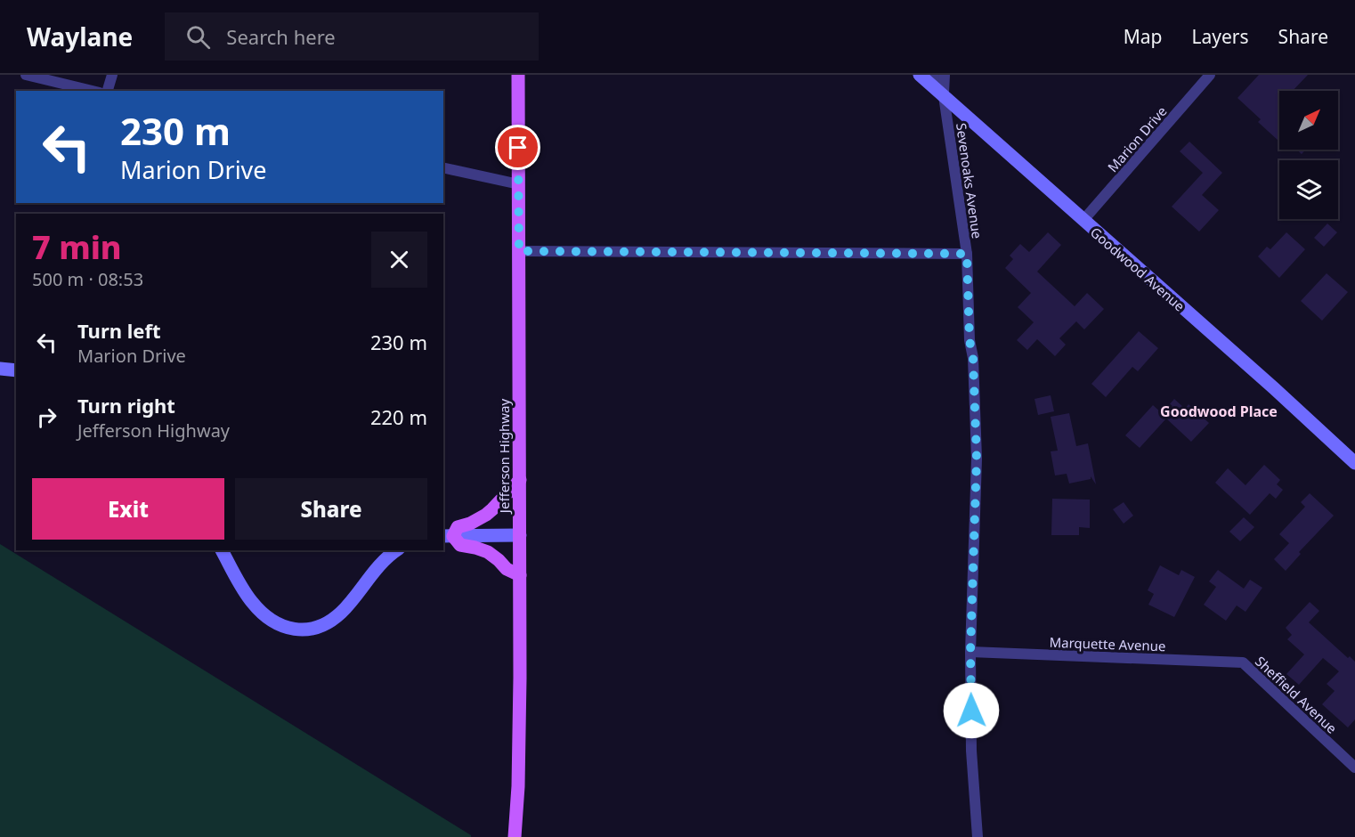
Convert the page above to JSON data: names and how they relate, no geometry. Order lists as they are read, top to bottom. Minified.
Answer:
{"streets":{"main road":["Jefferson Highway"],"street":["Marion Drive","Sevenoaks Avenue","Goodwood Avenue","Marquette Avenue","Sheffield Avenue"]},"crossings":[["Marion Drive","Goodwood Avenue"],["Sevenoaks Avenue","Goodwood Avenue"],["Sevenoaks Avenue","Marquette Avenue"],["Marquette Avenue","Sheffield Avenue"]],"districts":["Goodwood Place"],"north":"top right","page":{"header":"Waylane","search":"Search here","nav":["Map","Layers","Share"],"turn":["230 m","Marion Drive"],"heading":["7 min","500 m · 08:53"],"list":[{"name":"Turn left","note":"Marion Drive","value":"230 m"},{"name":"Turn right","note":"Jefferson Highway","value":"220 m"}],"buttons":["Exit","Share"]}}
